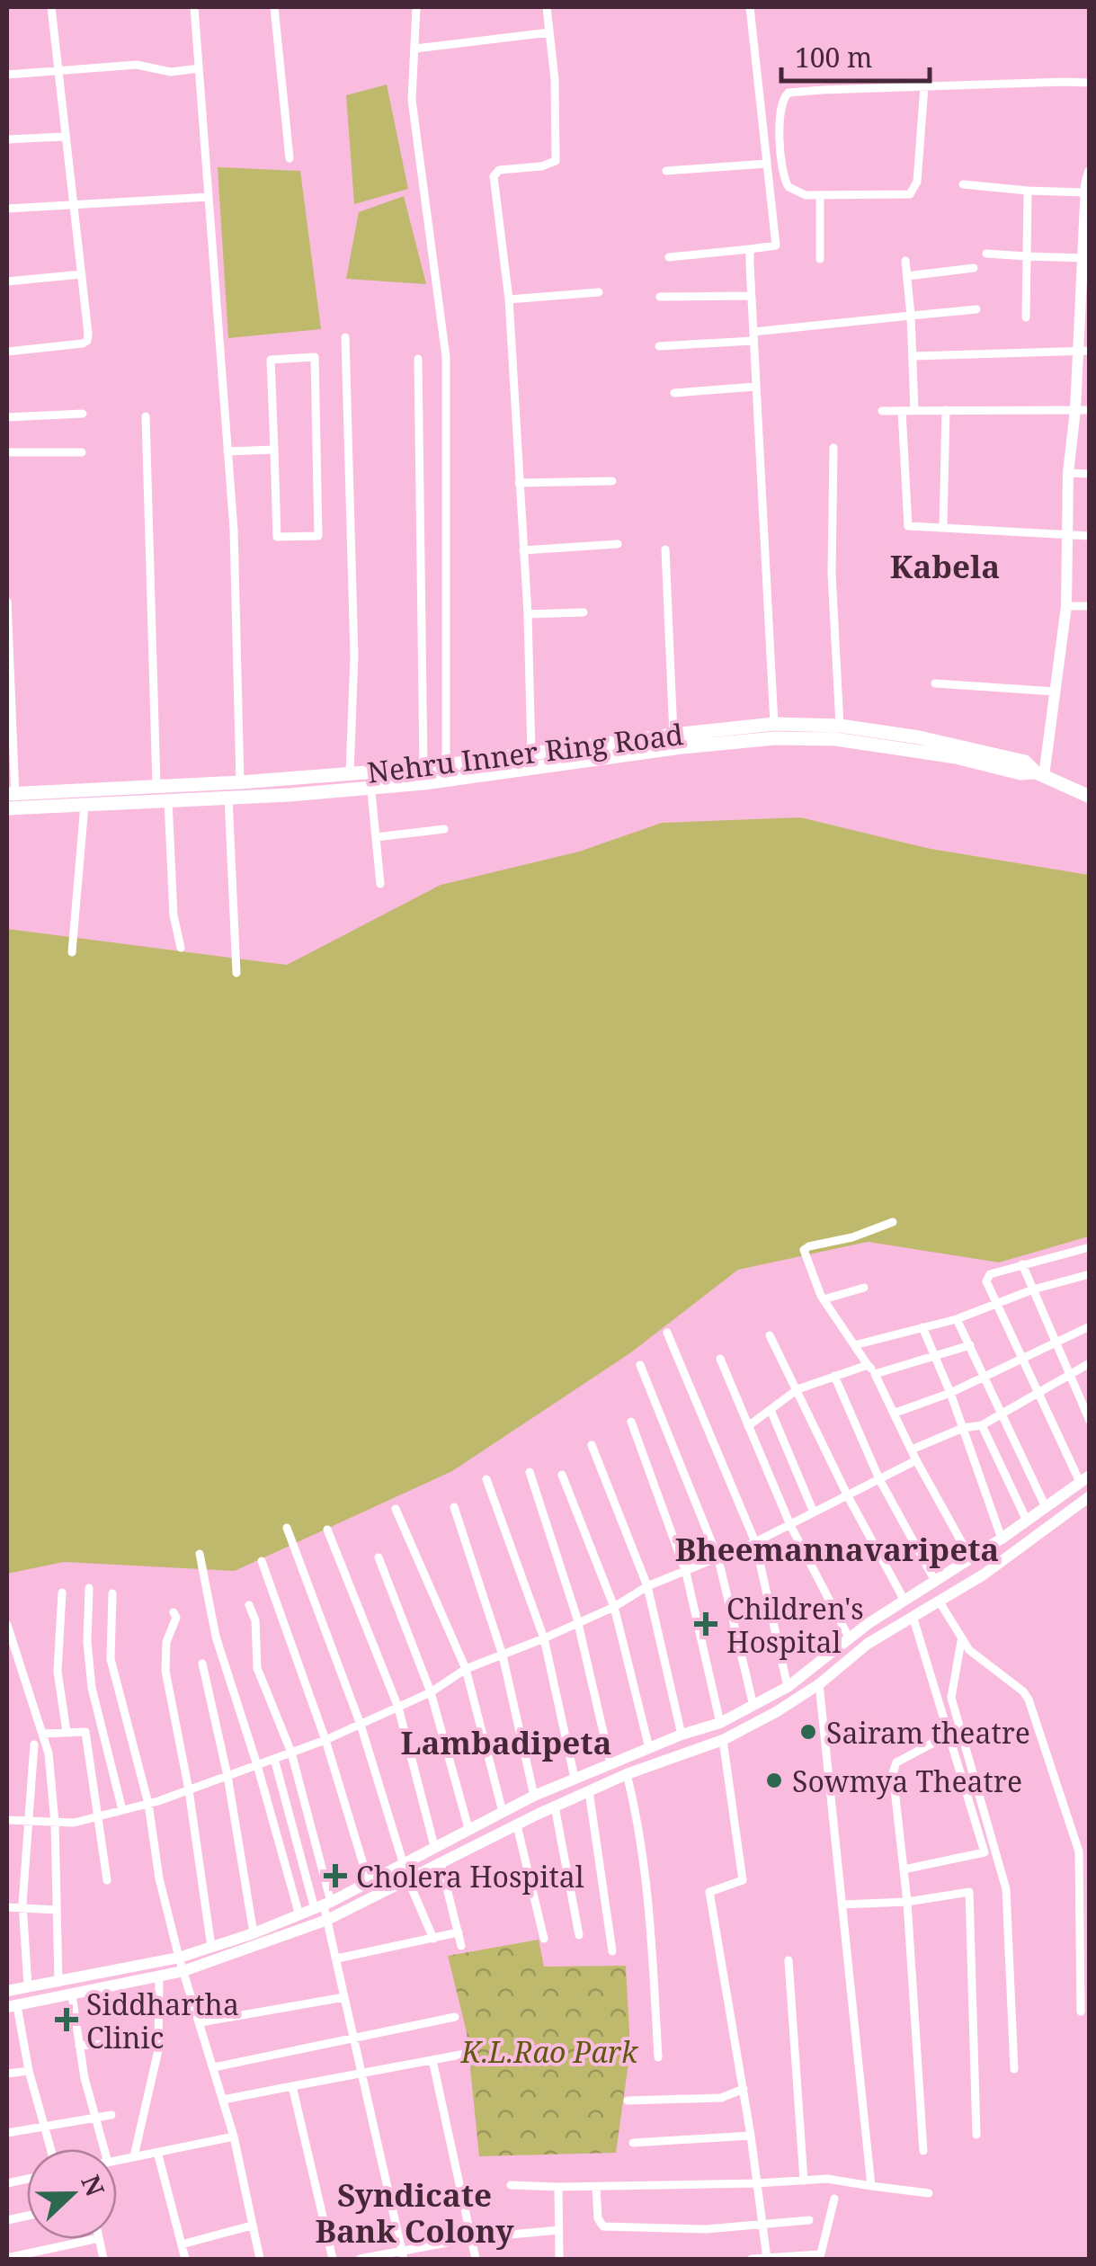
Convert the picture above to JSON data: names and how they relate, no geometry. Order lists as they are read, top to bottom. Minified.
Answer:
{"streets":{"main road":["Nehru Inner Ring Road"]},"districts":["Kabela","Bheemannavaripeta","Lambadipeta","Syndicate Bank Colony"],"parks":["K.L.Rao Park"],"places":{"health":["Children's Hospital","Cholera Hospital","Siddhartha Clinic"],"other":["Sairam theatre","Sowmya Theatre"]},"scale_bar":"100 m","north":"right"}
